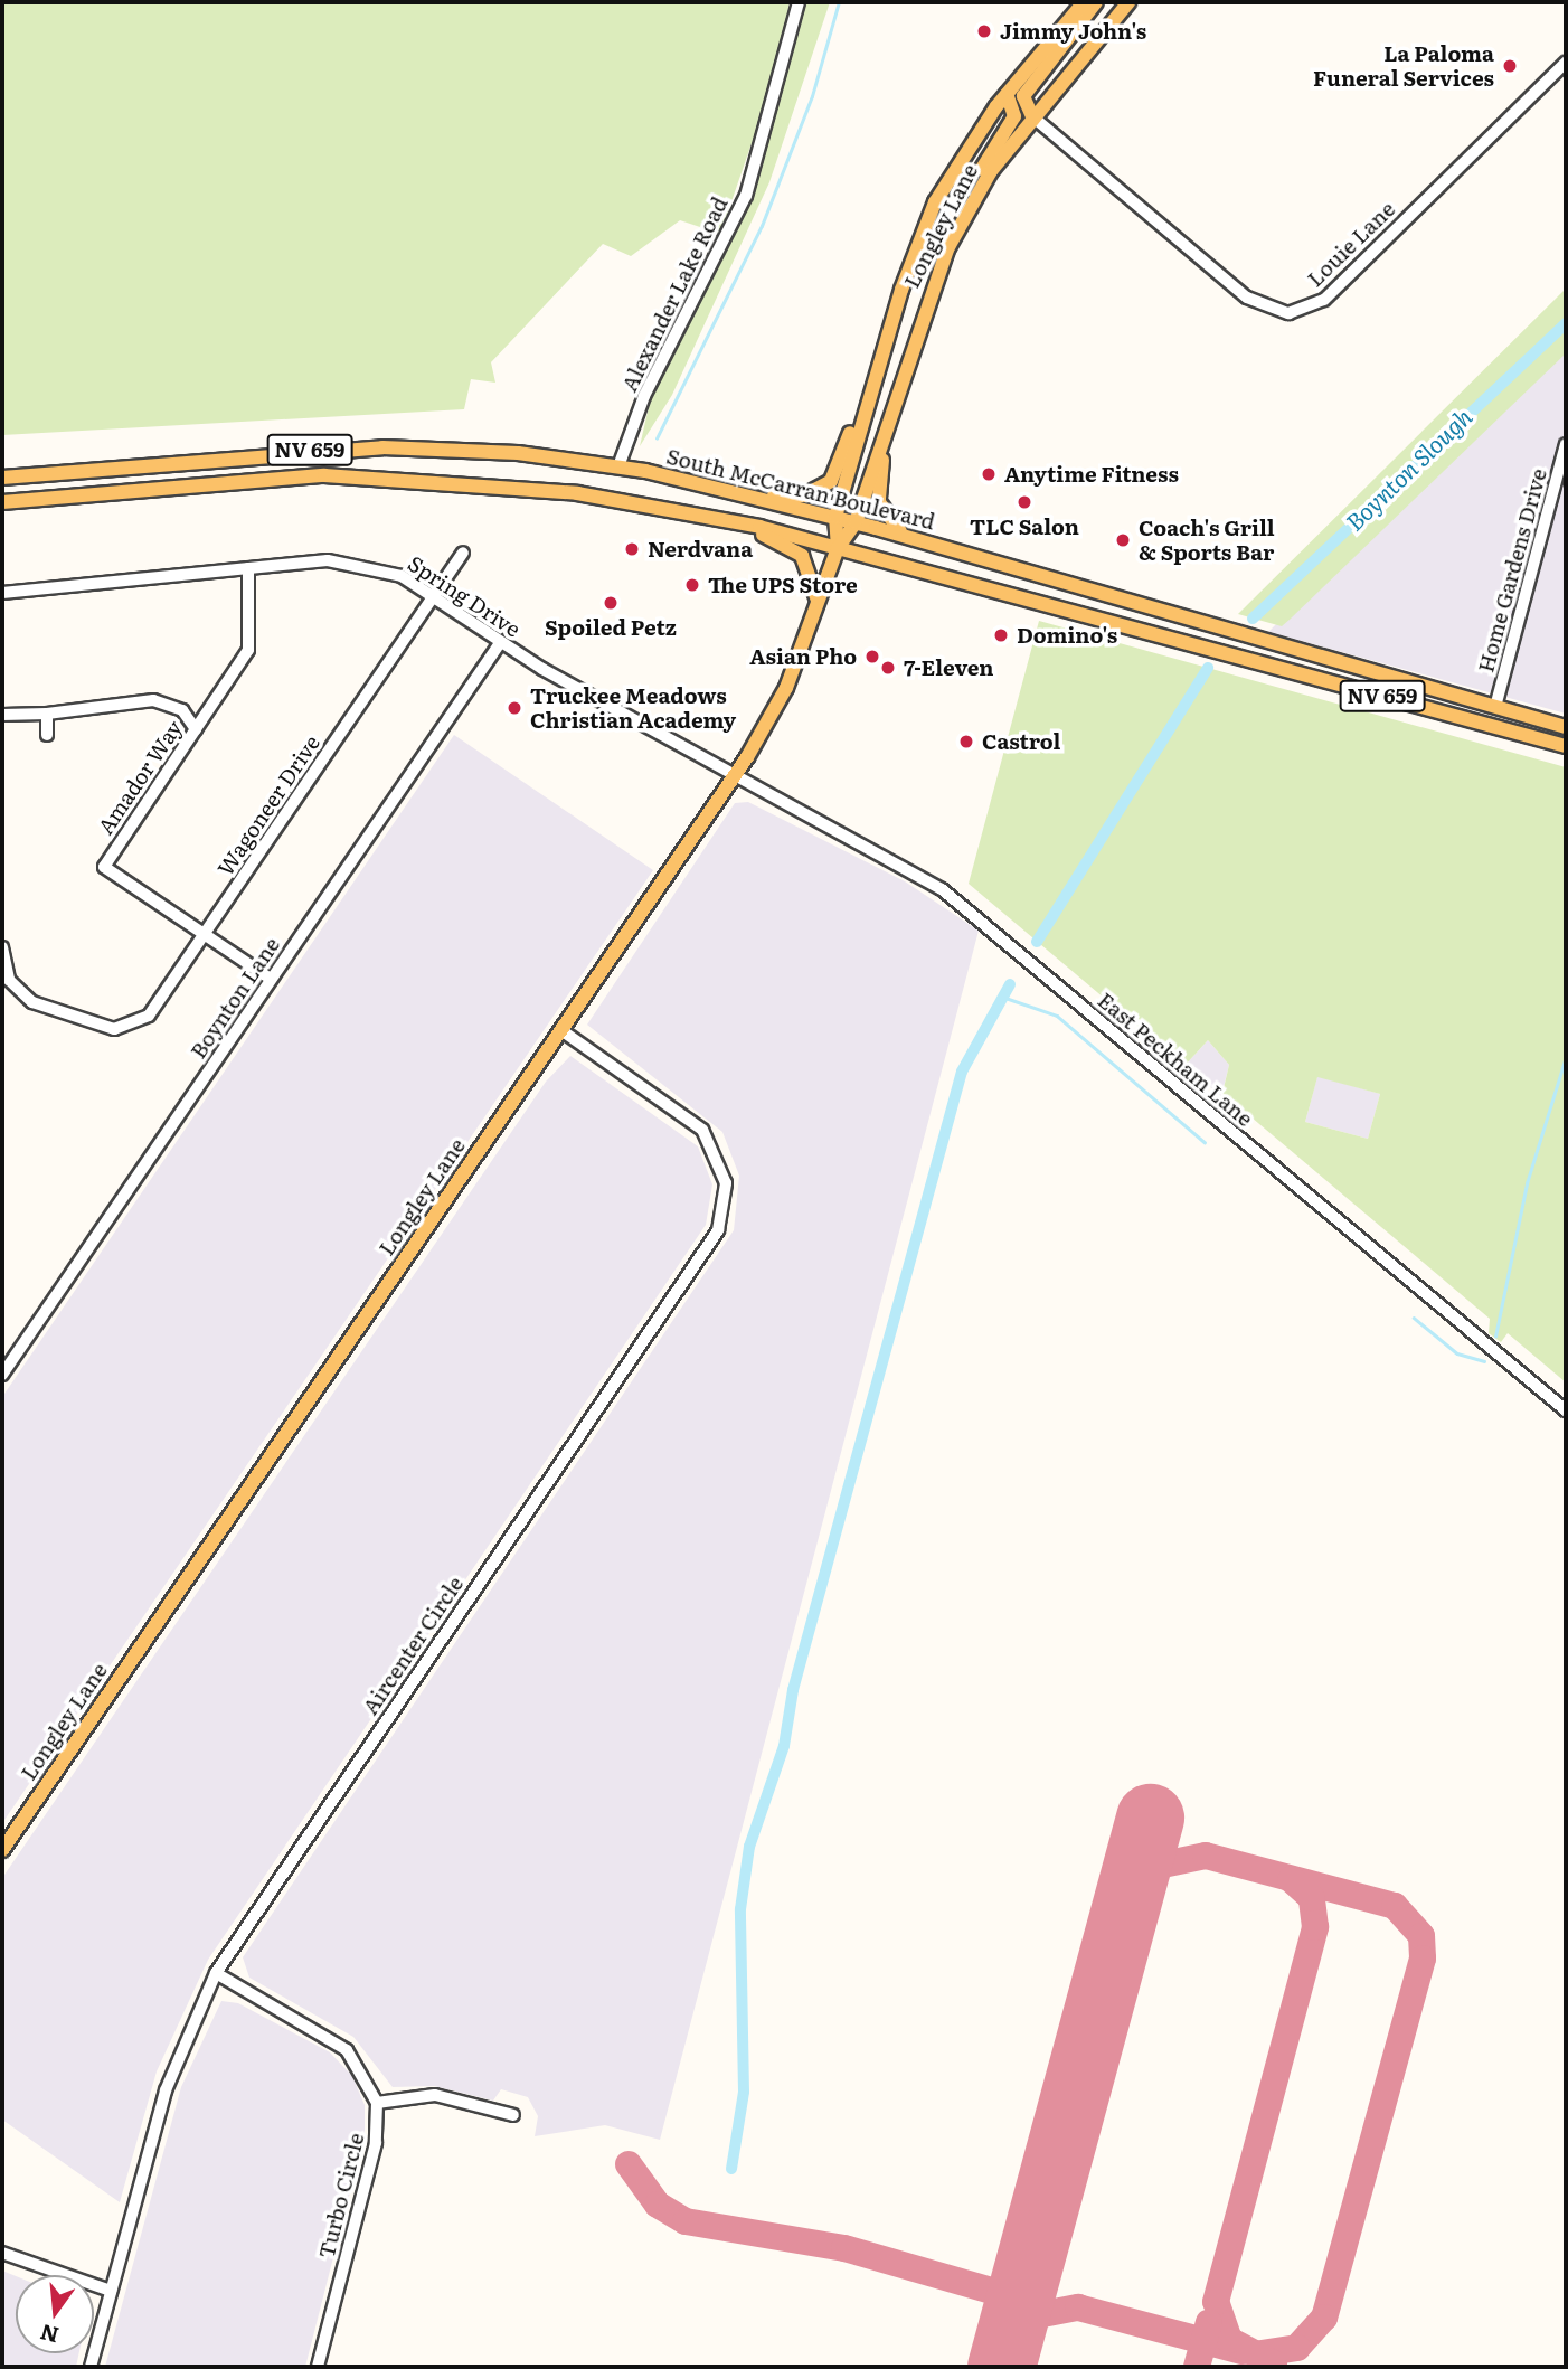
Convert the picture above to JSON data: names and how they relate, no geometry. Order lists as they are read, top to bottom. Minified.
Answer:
{"streets":{"main road":["Longley Lane","NV 659","South McCarran Boulevard"],"street":["Louie Lane","Alexander Lake Road","Home Gardens Drive","Spring Drive","Amador Way","Wagoneer Drive","Boynton Lane","East Peckham Lane","Aircenter Circle","Turbo Circle"]},"crossings":[["Longley Lane","Louie Lane"],["Longley Lane","NV 659"],["Longley Lane","South McCarran Boulevard"],["Longley Lane","Spring Drive"],["Longley Lane","East Peckham Lane"],["Longley Lane","Aircenter Circle"],["Alexander Lake Road","South McCarran Boulevard"],["South McCarran Boulevard","Home Gardens Drive"],["Spring Drive","Amador Way"],["Spring Drive","Wagoneer Drive"],["Spring Drive","Boynton Lane"],["Spring Drive","East Peckham Lane"],["Amador Way","Wagoneer Drive"],["Amador Way","Boynton Lane"]],"water":["Boynton Slough"],"places":["Jimmy John's","La Paloma Funeral Services","Anytime Fitness","TLC Salon","Coach's Grill & Sports Bar","Nerdvana","The UPS Store","Spoiled Petz","Domino's","Asian Pho","7-Eleven","Truckee Meadows Christian Academy","Castrol"],"north":"bottom"}
